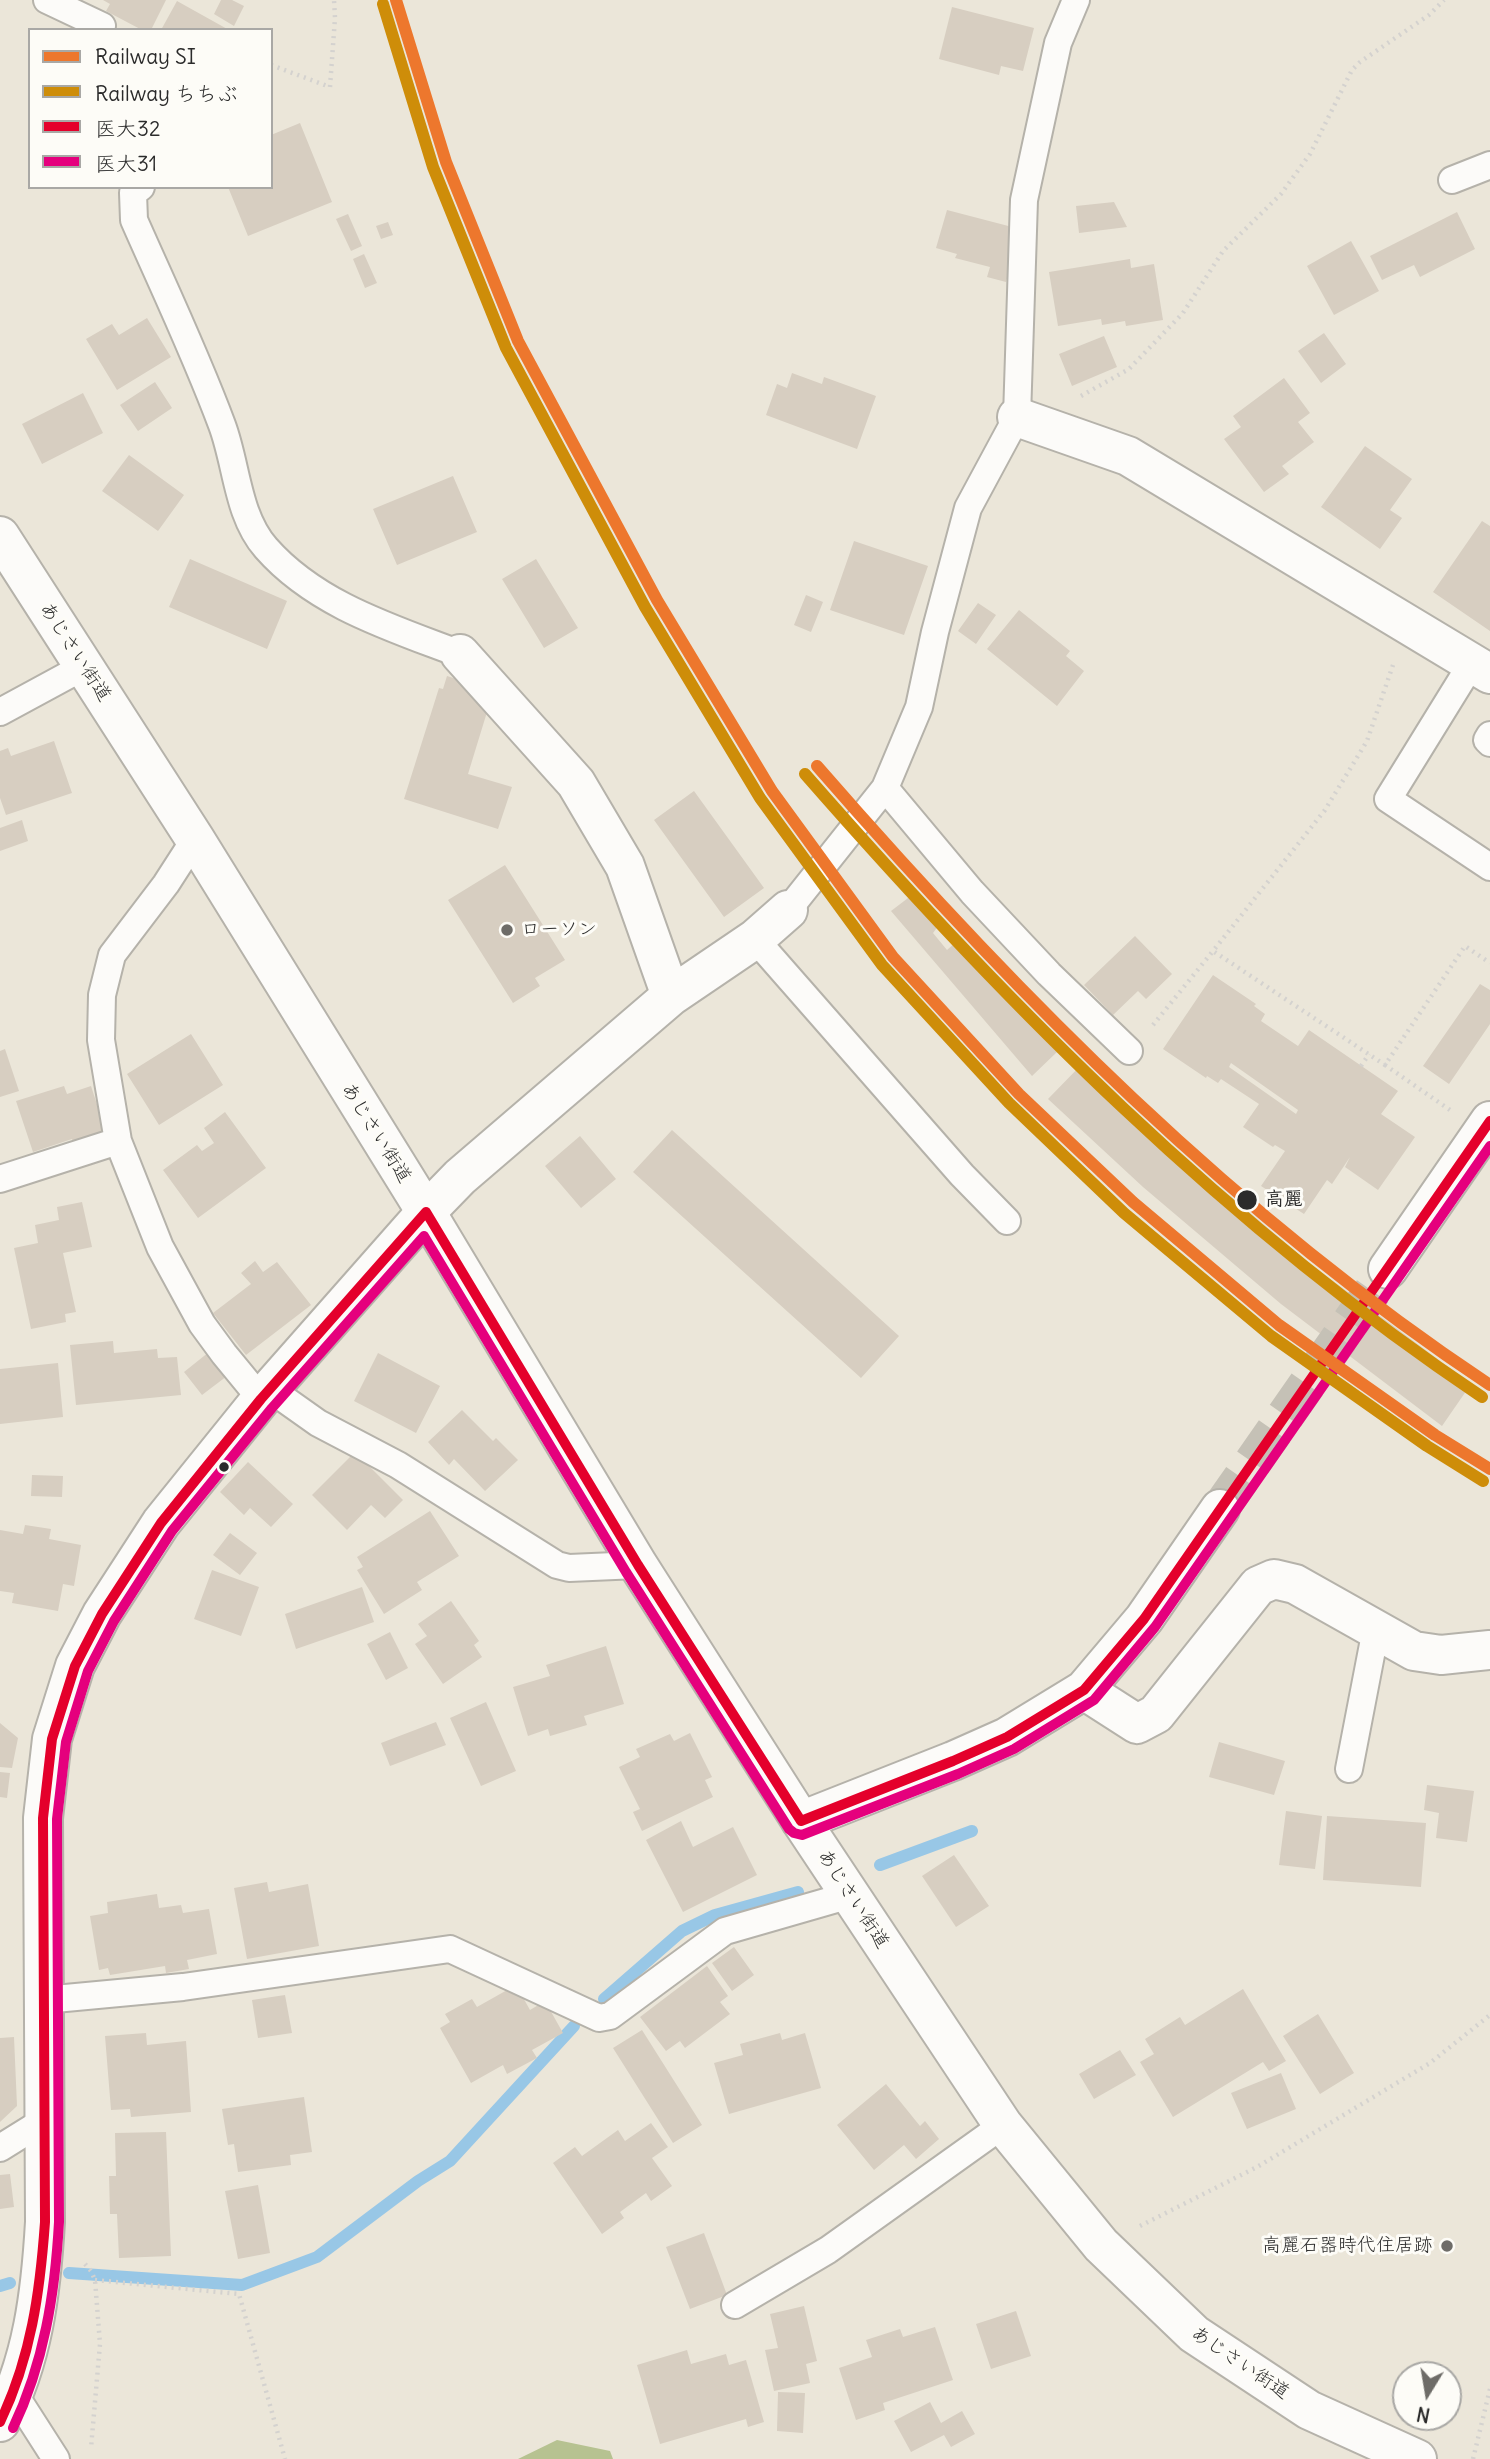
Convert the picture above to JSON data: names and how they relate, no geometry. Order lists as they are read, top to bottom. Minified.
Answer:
{"streets":{"main road":["あじさい街道"]},"places":["ローソン","高麗","高麗石器時代住居跡"],"lines":["rail line SI","rail line ちちぶ","transit line 医大32","transit line 医大31"],"legend":["Railway SI","Railway ちちぶ","医大32","医大31"],"north":"bottom"}
